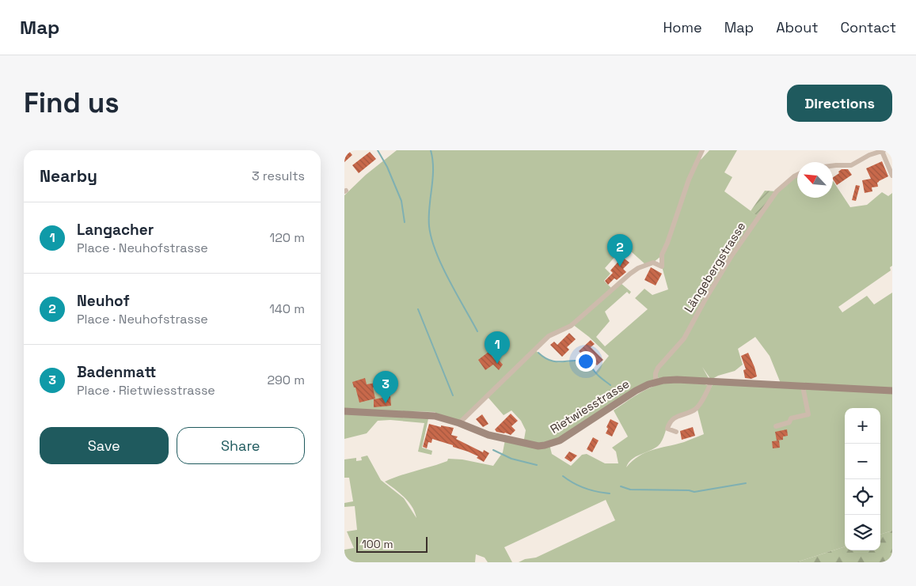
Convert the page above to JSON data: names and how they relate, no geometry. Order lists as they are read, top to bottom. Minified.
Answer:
{"streets":{"main road":["Rietwiesstrasse"],"street":["Längebergstrasse"]},"crossings":[["Längebergstrasse","Rietwiesstrasse"]],"scale_bar":"100 m","north":"top left","page":{"header":"Map","nav":["Home","Map","About","Contact"],"buttons":["Directions",["Save","Share"]],"title":"Find us","heading":["Nearby","3 results"],"list":[{"mark":"1","name":"Langacher","note":"Place · Neuhofstrasse","value":"120 m"},{"mark":"2","name":"Neuhof","note":"Place · Neuhofstrasse","value":"140 m"},{"mark":"3","name":"Badenmatt","note":"Place · Rietwiesstrasse","value":"290 m"}],"pins":["2","1","3"],"map_buttons":["+","−"],"scale":"100 m"}}
